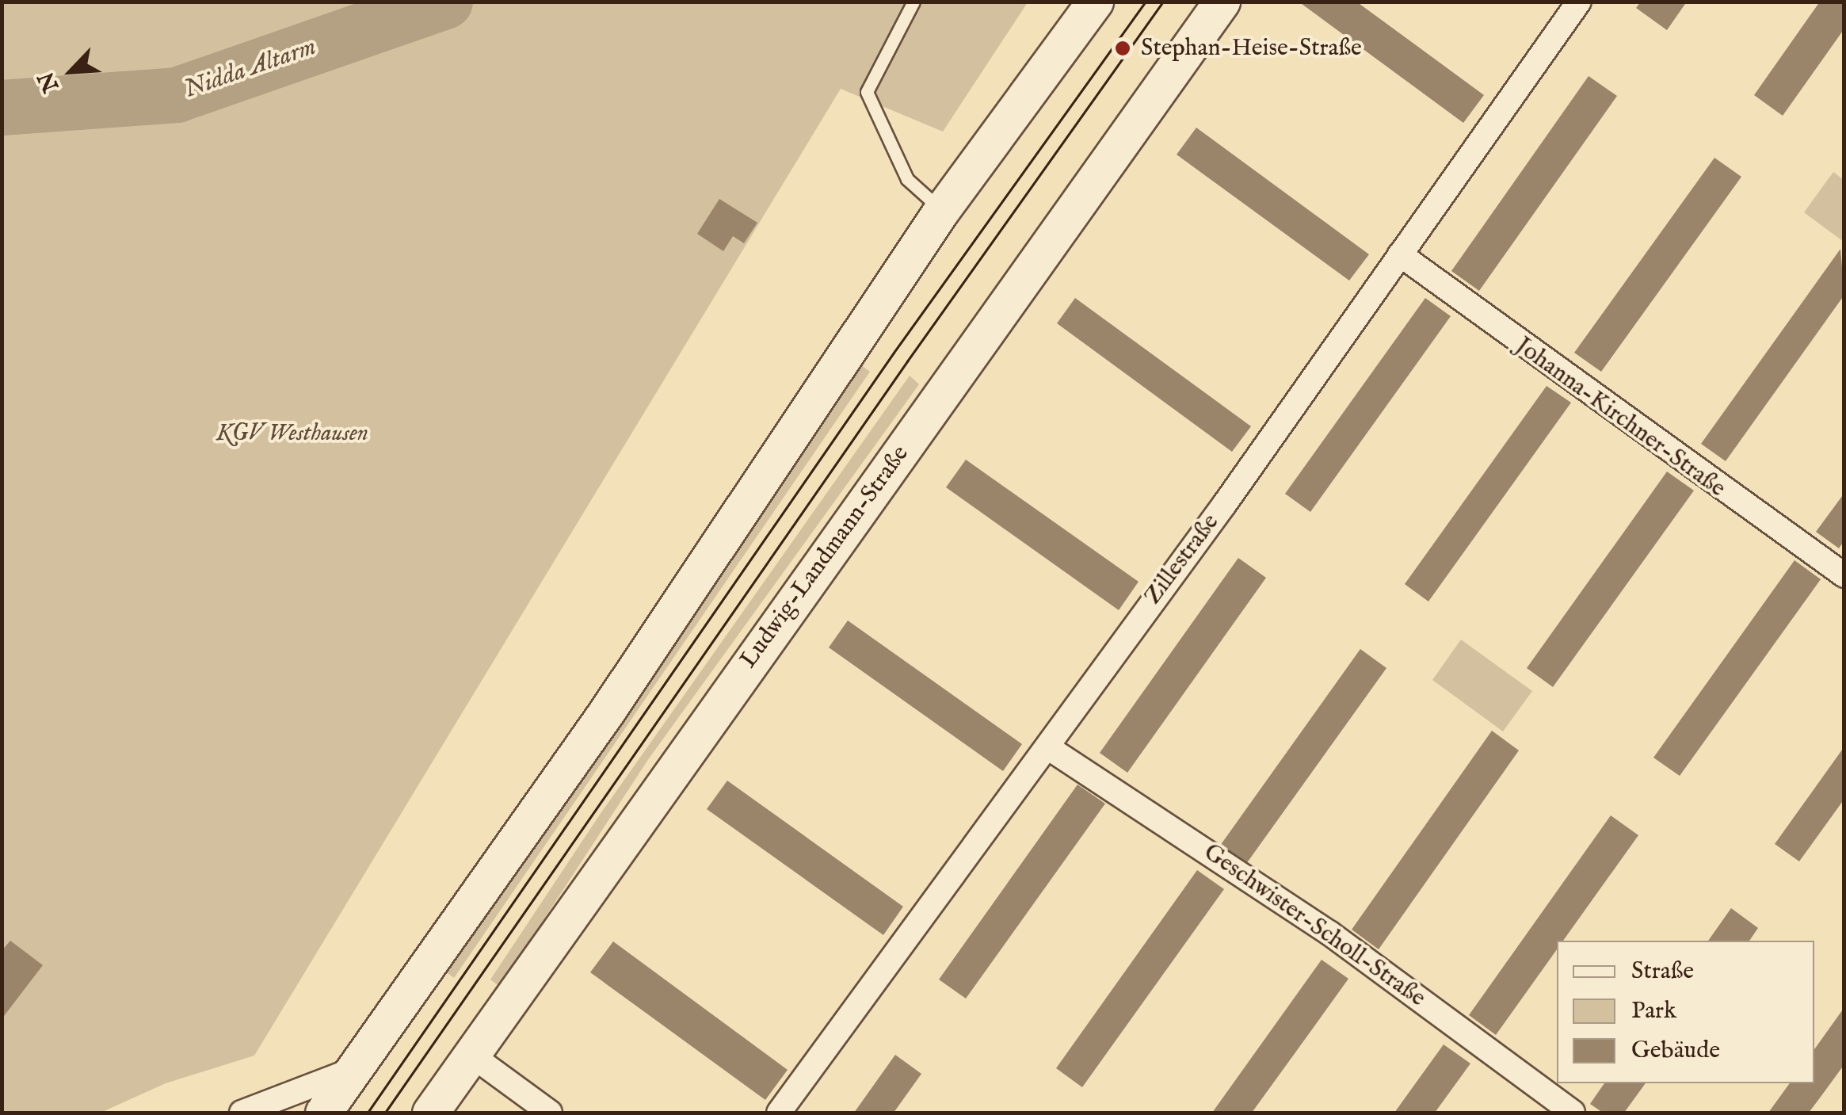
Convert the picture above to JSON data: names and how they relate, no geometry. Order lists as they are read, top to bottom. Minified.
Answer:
{"streets":{"main road":["Ludwig-Landmann-Straße"],"street":["Johanna-Kirchner-Straße","Zillestraße","Geschwister-Scholl-Straße"]},"crossings":[["Johanna-Kirchner-Straße","Zillestraße"],["Zillestraße","Geschwister-Scholl-Straße"]],"water":["Nidda Altarm"],"parks":["KGV Westhausen"],"places":["Stephan-Heise-Straße"],"legend":["Straße","Park","Gebäude"],"north":"bottom left"}
